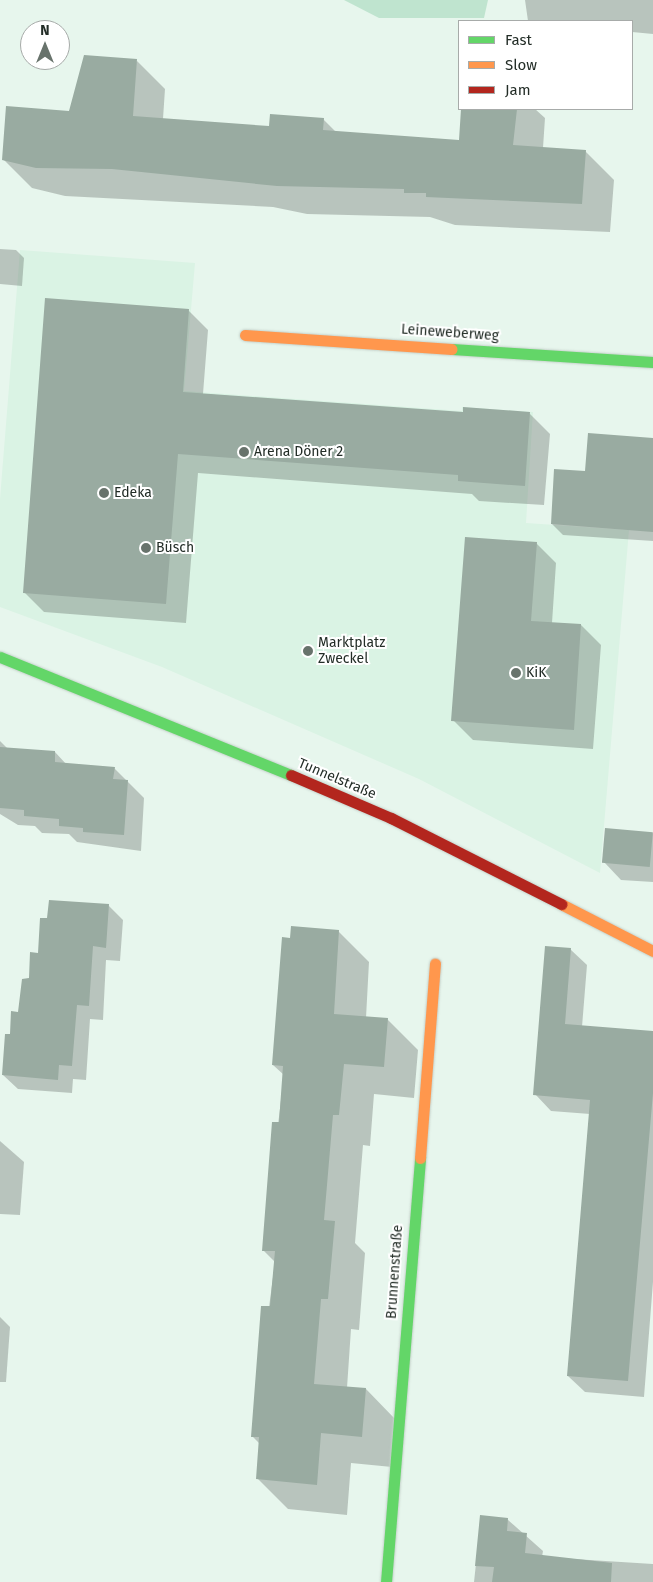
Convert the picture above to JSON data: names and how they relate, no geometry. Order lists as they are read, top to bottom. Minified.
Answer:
{"streets":{"street":["Leineweberweg","Tunnelstraße","Brunnenstraße"]},"places":["Arena Döner 2","Edeka","Büsch","Marktplatz Zweckel","KiK"],"legend":["Fast","Slow","Jam"],"north":"top"}
